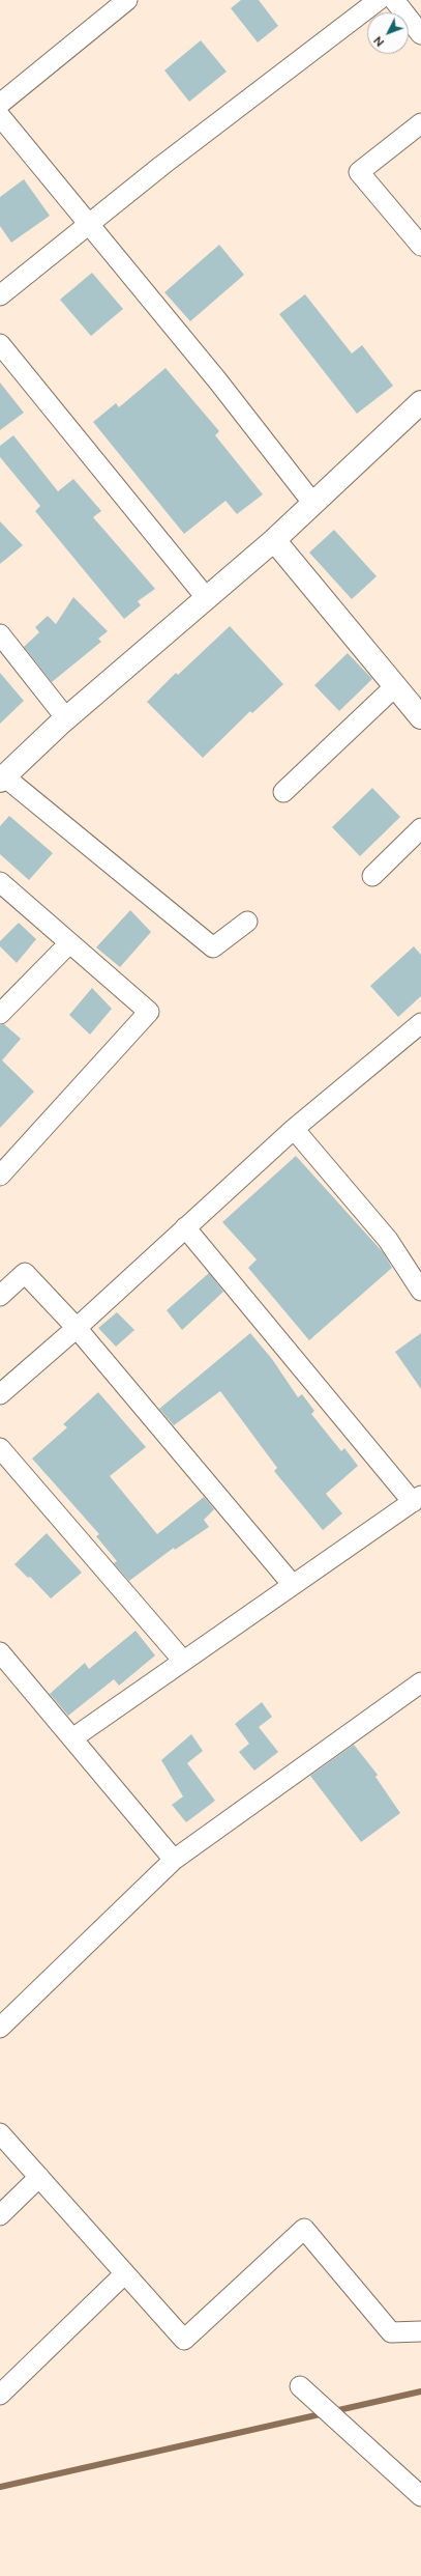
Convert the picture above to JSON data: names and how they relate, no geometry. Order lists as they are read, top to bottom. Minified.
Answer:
{"north":"bottom left"}
